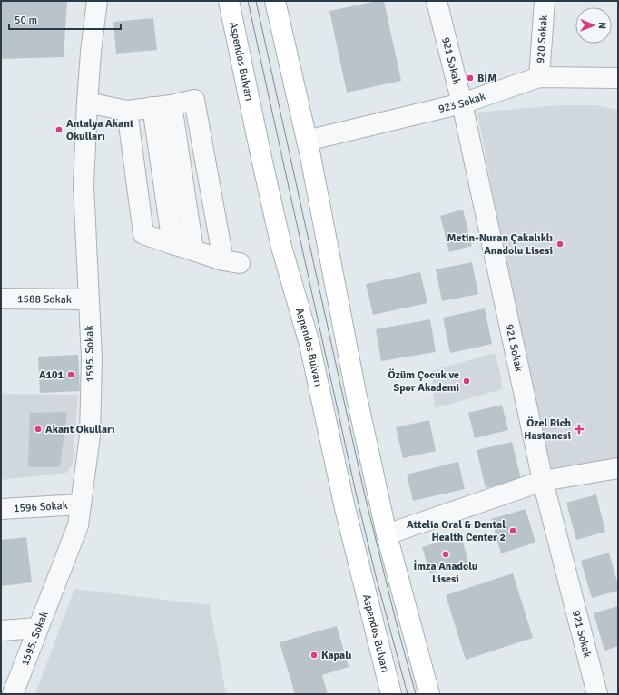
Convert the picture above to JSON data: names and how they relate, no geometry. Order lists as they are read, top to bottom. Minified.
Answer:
{"streets":{"main road":["Aspendos Bulvarı"],"street":["920 Sokak","921 Sokak","923 Sokak","1588 Sokak","1595. Sokak","1596 Sokak"]},"crossings":[["920 Sokak","923 Sokak"],["921 Sokak","923 Sokak"],["1588 Sokak","1595. Sokak"],["1595. Sokak","1596 Sokak"]],"places":{"other":["BİM","Antalya Akant Okulları","Metin-Nuran Çakalıklı Anadolu Lisesi","A101","Özüm Çocuk ve Spor Akademi","Akant Okulları","Attelia Oral & Dental Health Center 2","İmza Anadolu Lisesi","Kapalı"],"health":["Özel Rich Hastanesi"]},"scale_bar":"50 m","north":"right"}
